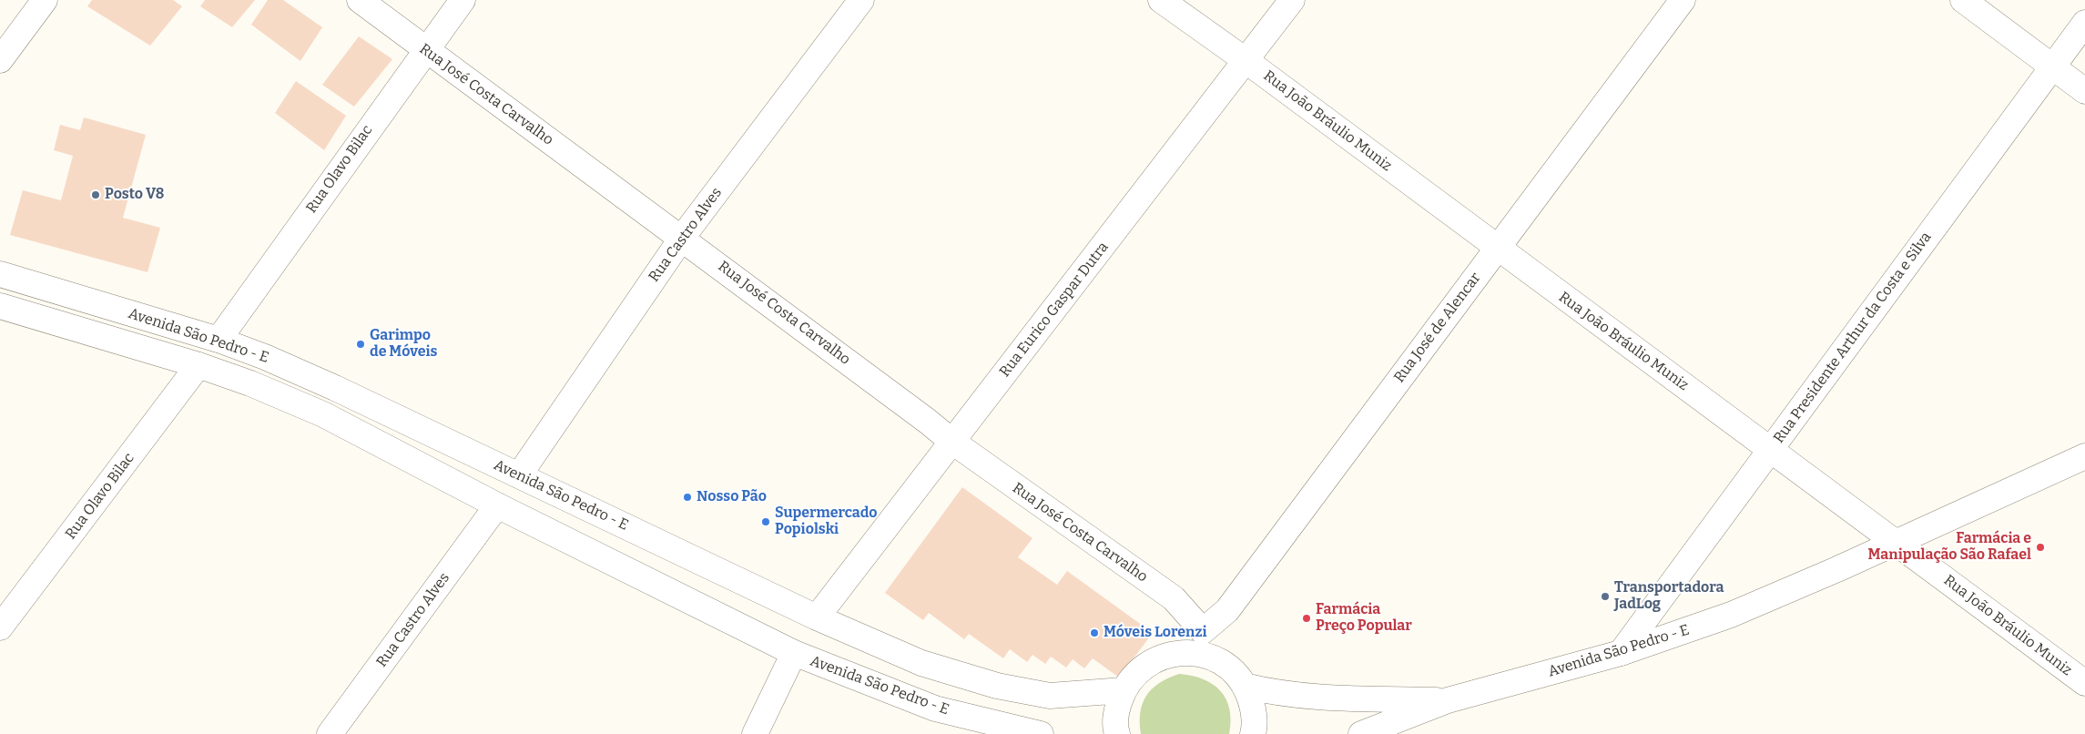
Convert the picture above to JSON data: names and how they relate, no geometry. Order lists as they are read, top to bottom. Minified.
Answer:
{"streets":{"street":["Rua José Costa Carvalho","Rua João Bráulio Muniz","Rua Olavo Bilac","Rua Castro Alves","Rua Eurico Gaspar Dutra","Rua José de Alencar","Avenida São Pedro - E","Rua Presidente Arthur da Costa e Silva"]},"crossings":[["Rua José Costa Carvalho","Rua Olavo Bilac"],["Rua José Costa Carvalho","Rua Castro Alves"],["Rua José Costa Carvalho","Rua Eurico Gaspar Dutra"],["Rua José Costa Carvalho","Rua José de Alencar"],["Rua João Bráulio Muniz","Rua Eurico Gaspar Dutra"],["Rua João Bráulio Muniz","Rua José de Alencar"],["Rua João Bráulio Muniz","Avenida São Pedro - E"],["Rua João Bráulio Muniz","Rua Presidente Arthur da Costa e Silva"],["Rua Olavo Bilac","Avenida São Pedro - E"],["Rua Castro Alves","Avenida São Pedro - E"],["Rua Eurico Gaspar Dutra","Avenida São Pedro - E"],["Avenida São Pedro - E","Rua Presidente Arthur da Costa e Silva"]],"places":["Posto V8","Garimpo de Móveis","Nosso Pão","Supermercado Popiolski","Farmácia e Manipulação São Rafael","Transportadora JadLog","Farmácia Preço Popular","Móveis Lorenzi"]}
